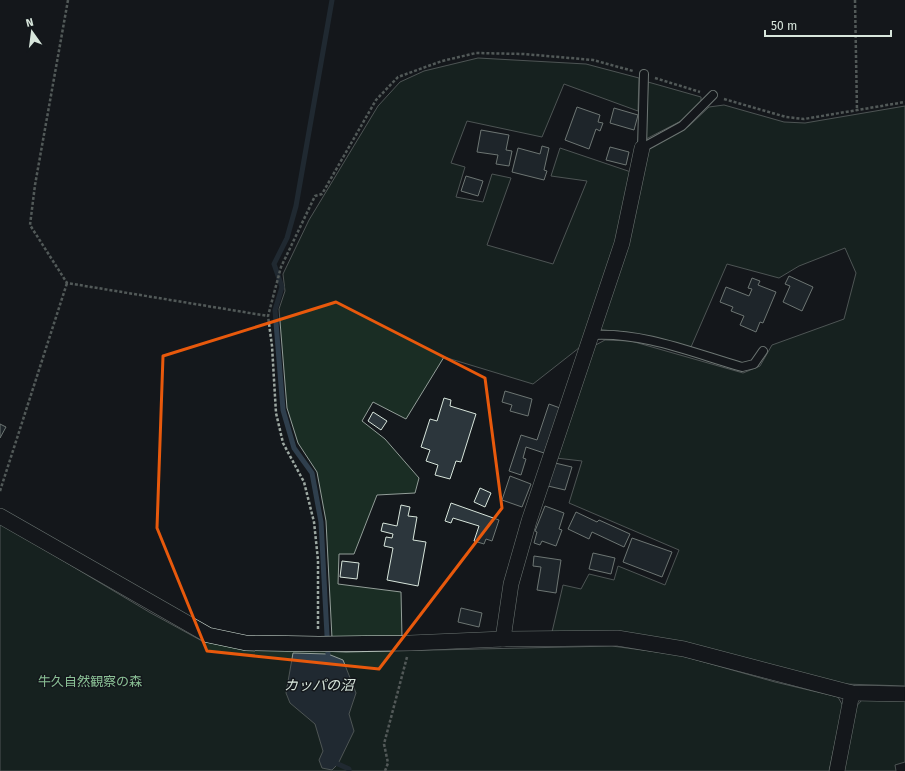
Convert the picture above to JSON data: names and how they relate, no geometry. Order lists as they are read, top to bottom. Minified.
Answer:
{"water":["カッパの沼"],"parks":["牛久自然観察の森"],"scale_bar":"50 m","north":"top"}
